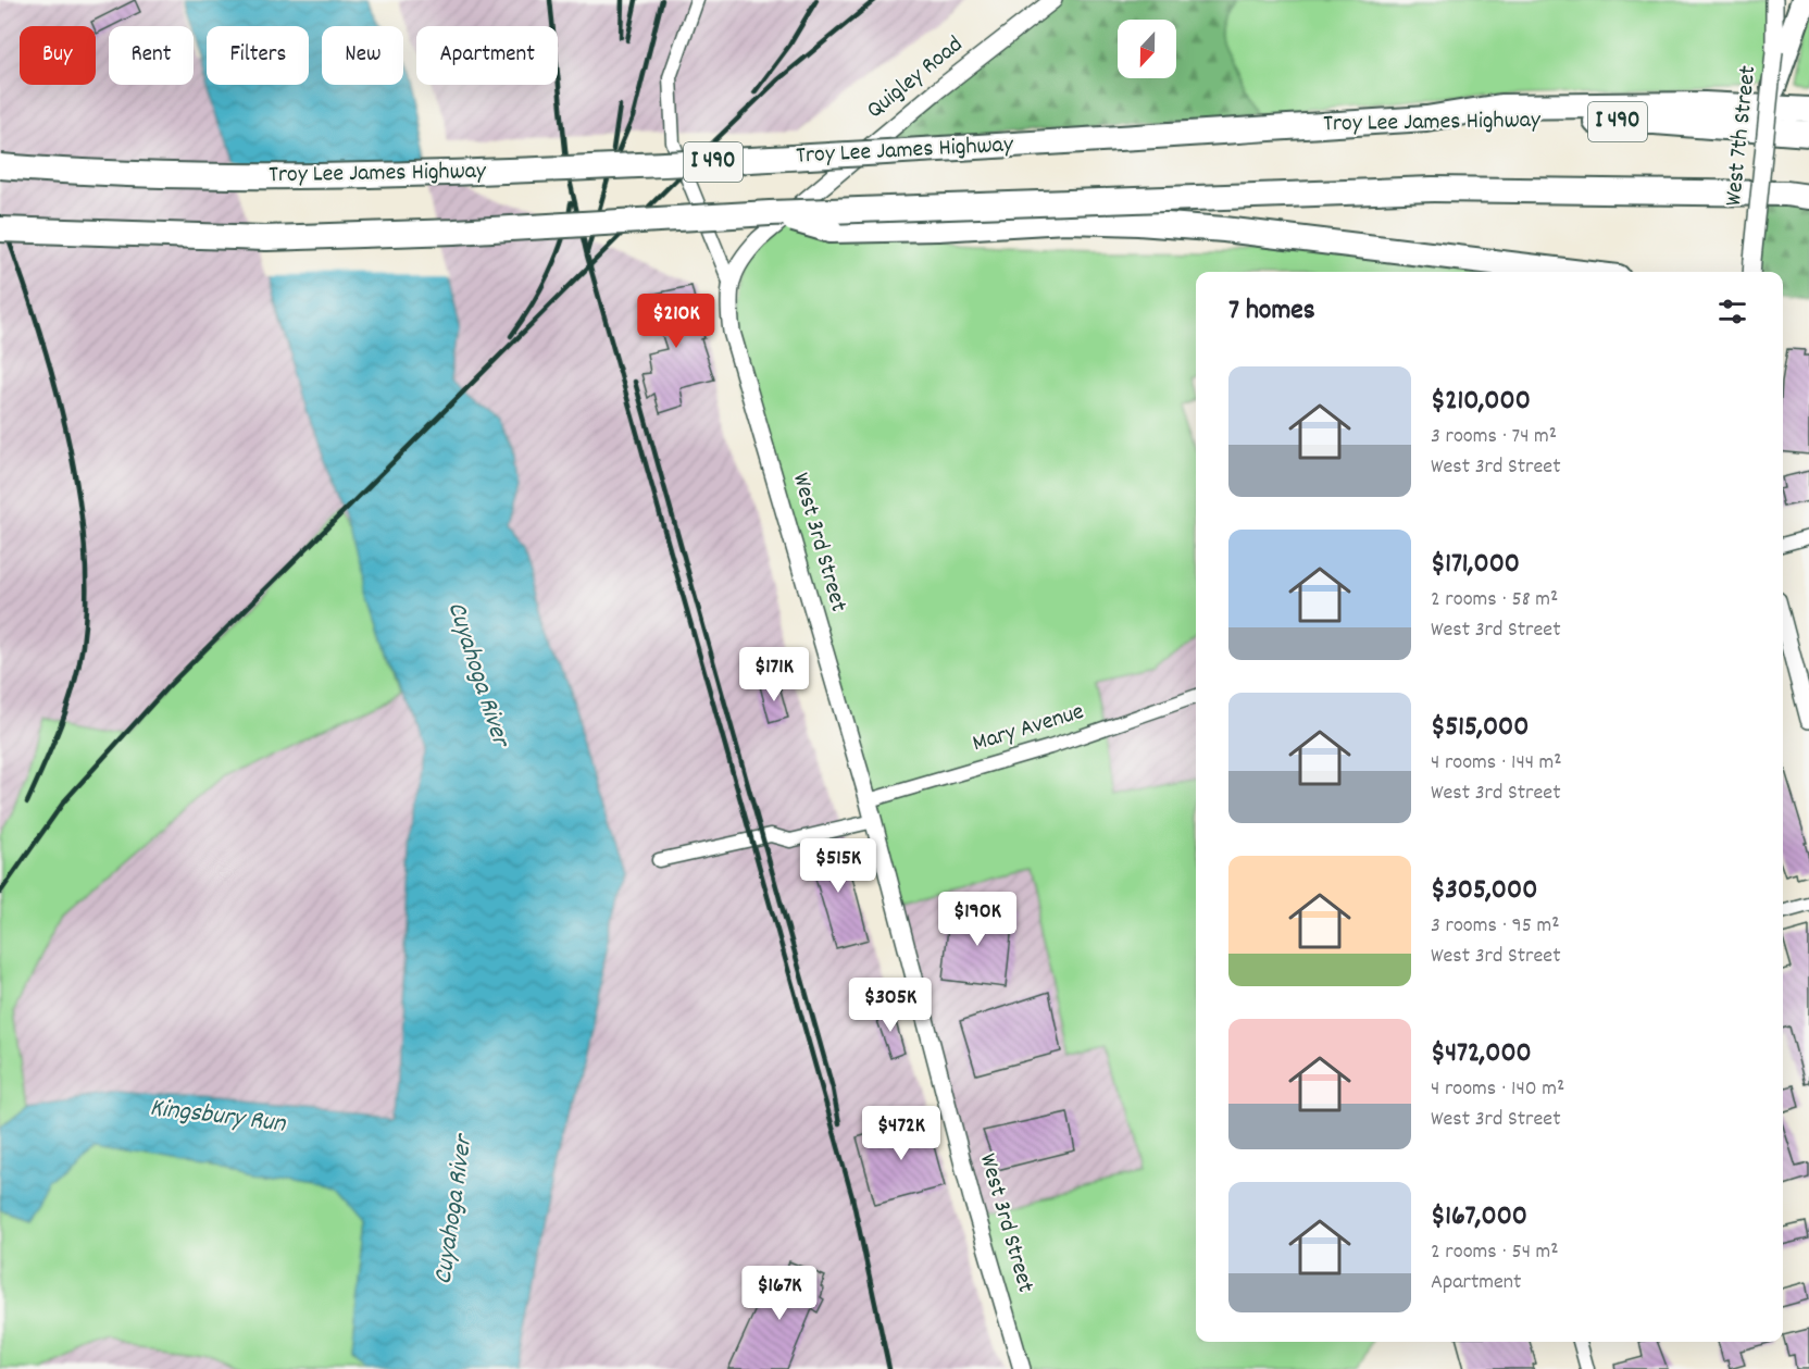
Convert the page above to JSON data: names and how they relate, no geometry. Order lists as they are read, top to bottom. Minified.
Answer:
{"streets":{"highway":["I 490","Troy Lee James Highway"],"street":["Quigley Road","West 7th Street","West 3rd Street","Mary Avenue"]},"crossings":[["Quigley Road","West 3rd Street"],["West 3rd Street","Mary Avenue"]],"water":["Cuyahoga River","Kingsbury Run"],"north":"bottom","page":{"chip":["Buy","Rent","Filters","New","Apartment"],"heading":"7 homes","price":["$210K","$171K","$515K","$190K","$305K","$472K","$167K"],"list":[{"name":"$210,000","note":"3 rooms · 74 m² · West 3rd Street"},{"name":"$171,000","note":"2 rooms · 58 m² · West 3rd Street"},{"name":"$515,000","note":"4 rooms · 144 m² · West 3rd Street"},{"name":"$305,000","note":"3 rooms · 95 m² · West 3rd Street"},{"name":"$472,000","note":"4 rooms · 140 m² · West 3rd Street"},{"name":"$167,000","note":"2 rooms · 54 m² · Apartment"}]}}
